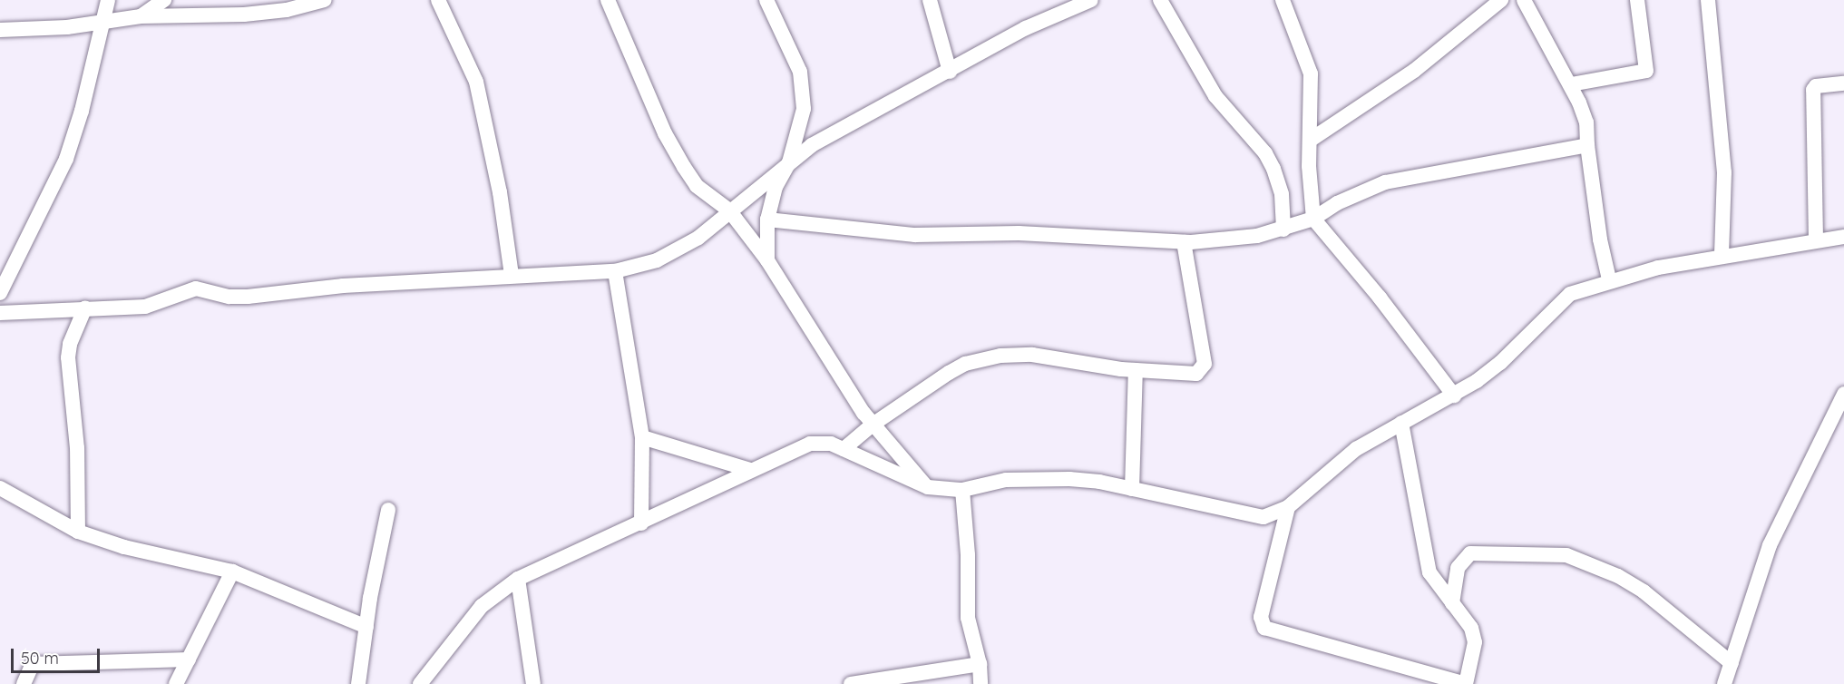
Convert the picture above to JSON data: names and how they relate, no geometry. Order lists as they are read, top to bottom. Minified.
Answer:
{"scale_bar":"50 m"}
